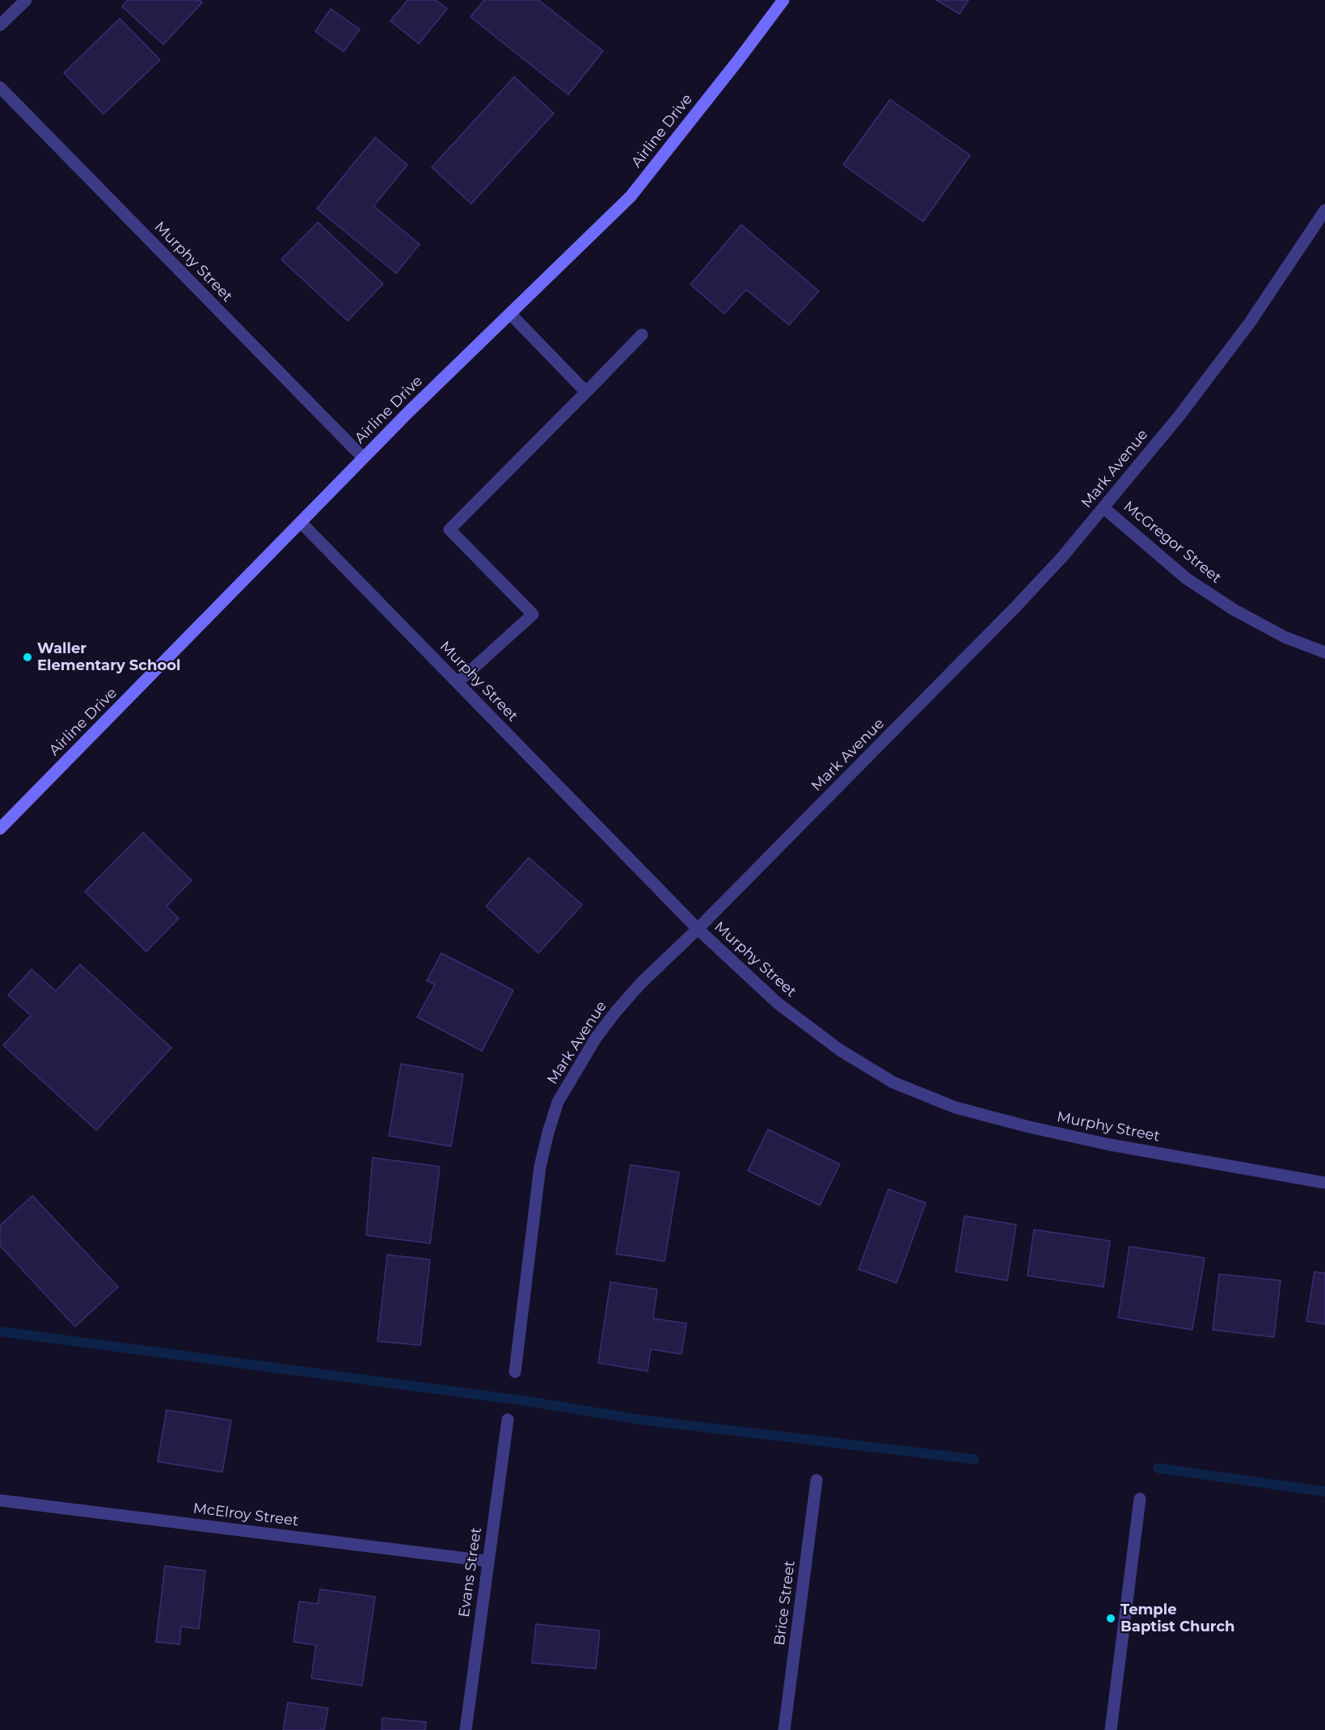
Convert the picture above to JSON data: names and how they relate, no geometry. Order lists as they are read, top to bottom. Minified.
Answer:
{"streets":{"main road":["Airline Drive"],"street":["Murphy Street","Mark Avenue","McGregor Street","McElroy Street","Evans Street","Brice Street"]},"crossings":[["Airline Drive","Murphy Street"],["Murphy Street","Mark Avenue"],["Mark Avenue","McGregor Street"],["McElroy Street","Evans Street"]],"places":["Waller Elementary School","Temple Baptist Church"]}
